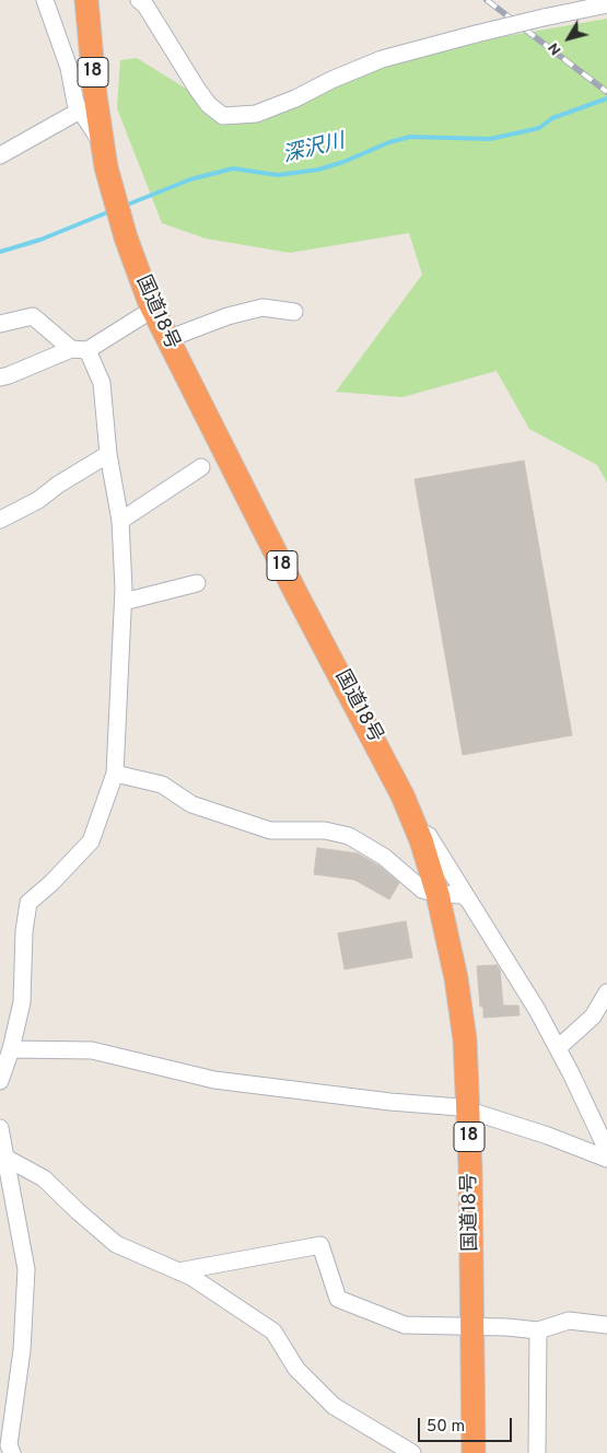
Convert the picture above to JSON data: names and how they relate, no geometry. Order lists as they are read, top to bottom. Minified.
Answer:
{"streets":{"highway":["18","国道18号"]},"water":["深沢川"],"scale_bar":"50 m","north":"bottom left"}
